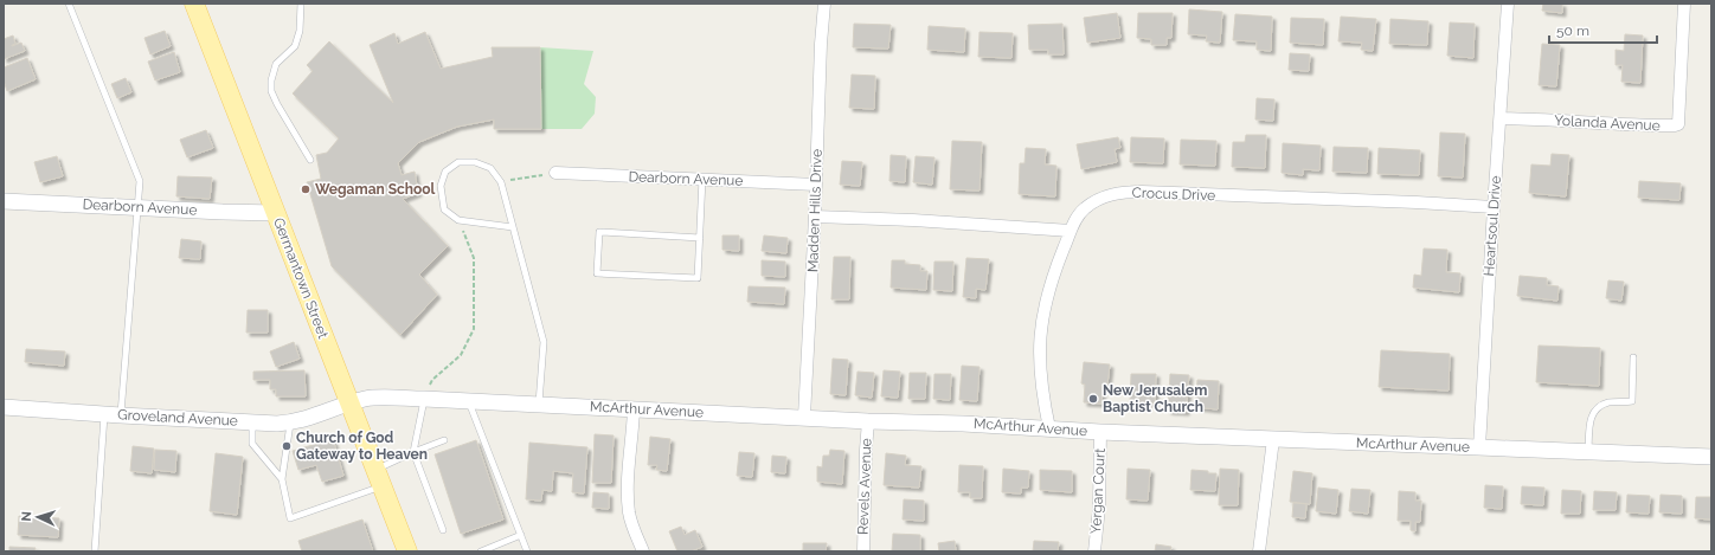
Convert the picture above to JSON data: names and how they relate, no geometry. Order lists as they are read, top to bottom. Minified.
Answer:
{"streets":{"main road":["Germantown Street"],"street":["Yolanda Avenue","Dearborn Avenue","Crocus Drive","Madden Hills Drive","Heartsoul Drive","McArthur Avenue","Groveland Avenue","Revels Avenue","Yergan Court"]},"crossings":[["Yolanda Avenue","Heartsoul Drive"],["Dearborn Avenue","Madden Hills Drive"],["Dearborn Avenue","Germantown Street"],["Crocus Drive","Heartsoul Drive"],["Crocus Drive","McArthur Avenue"],["Madden Hills Drive","McArthur Avenue"],["Heartsoul Drive","McArthur Avenue"],["Germantown Street","McArthur Avenue"],["Germantown Street","Groveland Avenue"],["McArthur Avenue","Groveland Avenue"],["McArthur Avenue","Revels Avenue"],["McArthur Avenue","Yergan Court"]],"places":["Wegaman School","New Jerusalem Baptist Church","Church of God Gateway to Heaven"],"scale_bar":"50 m","north":"left"}
